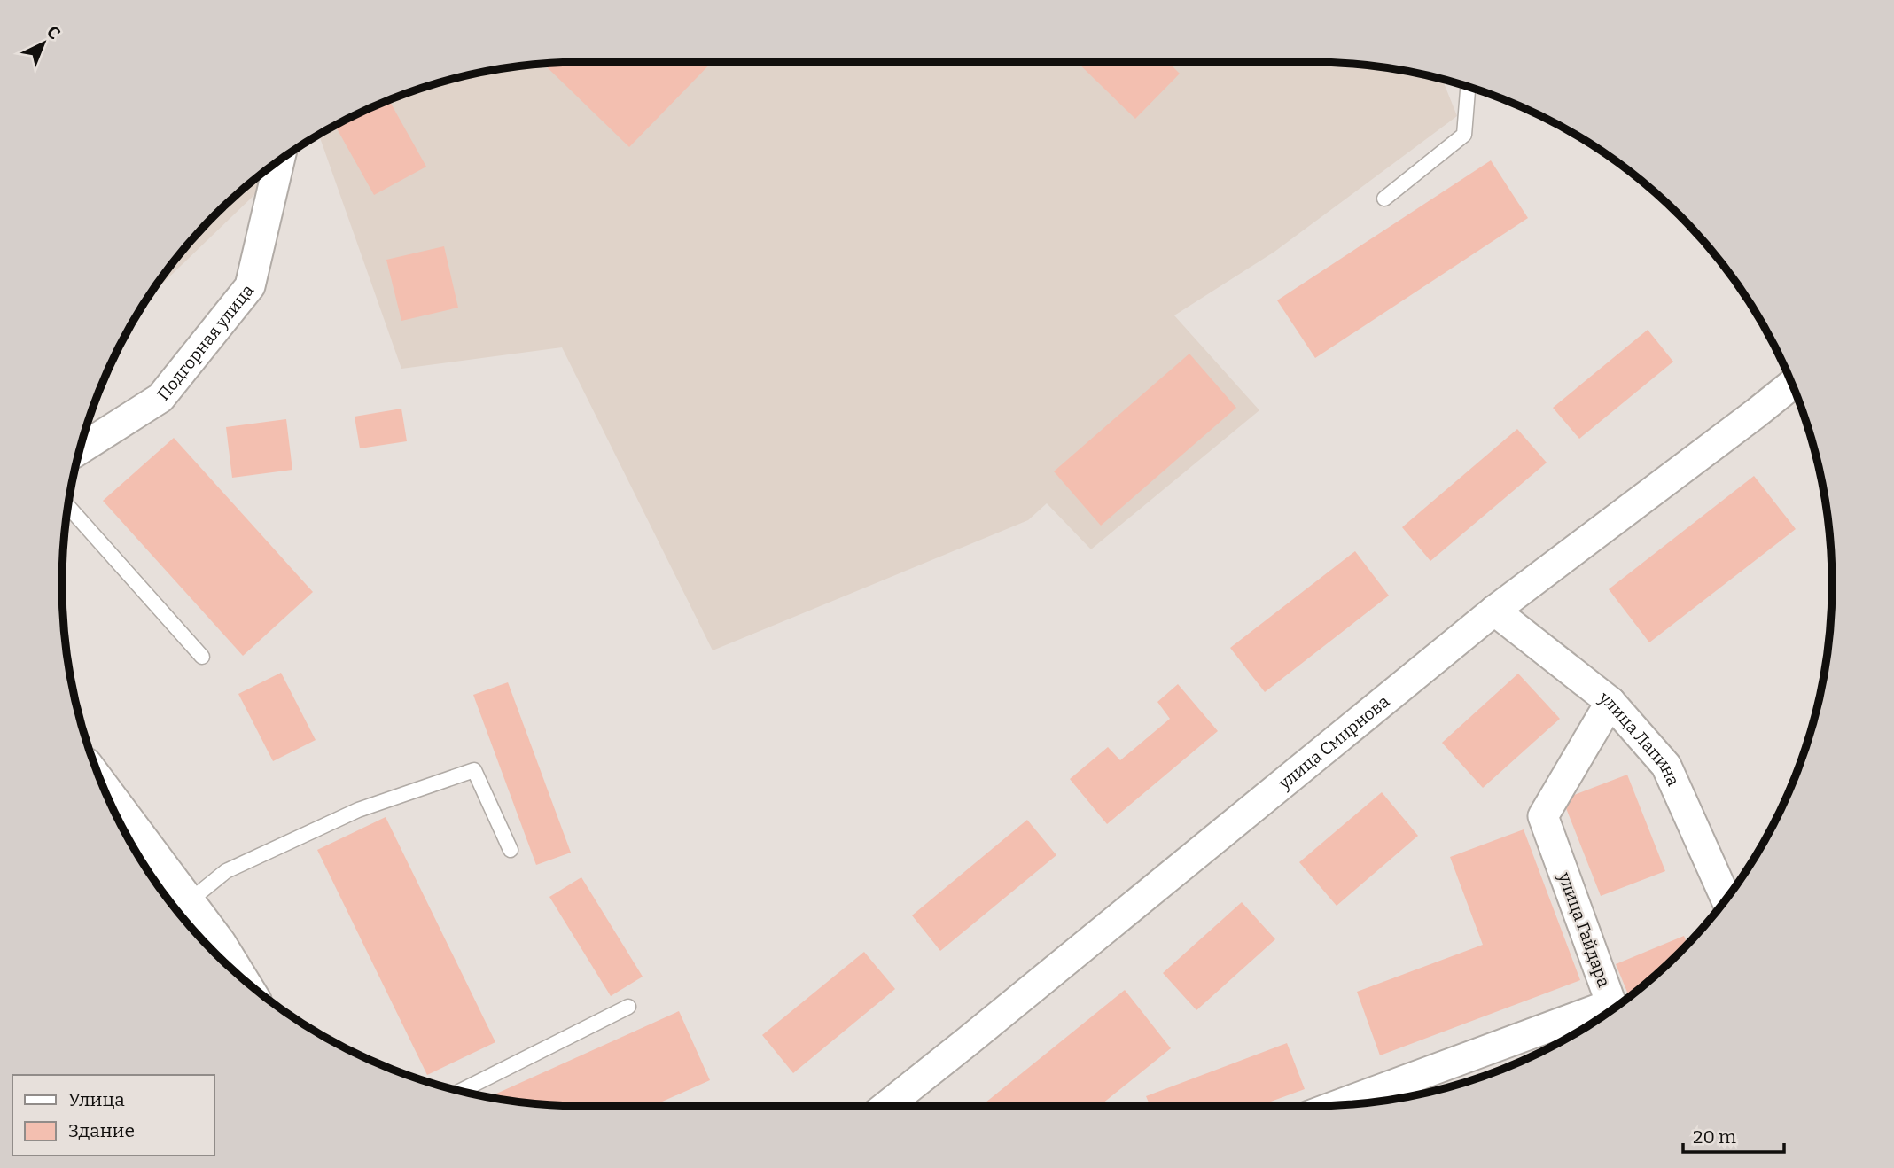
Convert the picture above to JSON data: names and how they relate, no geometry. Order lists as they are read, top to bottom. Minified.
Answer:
{"streets":{"street":["Подгорная улица","улица Смирнова","улица Лапина","улица Гайдара"]},"crossings":[["улица Смирнова","улица Лапина"],["улица Лапина","улица Гайдара"]],"legend":["Улица","Здание"],"scale_bar":"20 m","north":"top right"}
